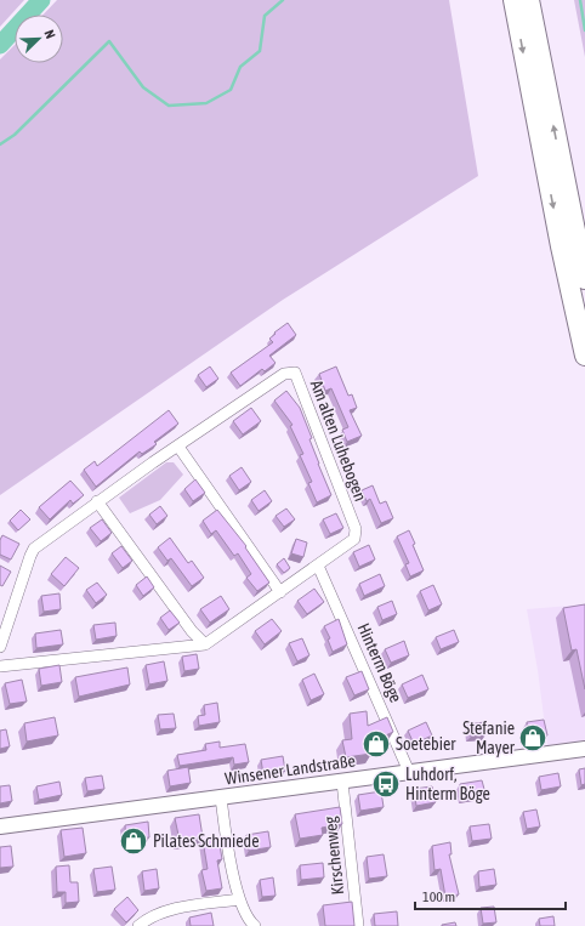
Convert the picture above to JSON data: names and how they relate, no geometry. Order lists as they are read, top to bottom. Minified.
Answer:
{"streets":{"main road":["Winsener Landstraße"],"street":["Am alten Luhebogen","Hinterm Böge","Kirschenweg"]},"crossings":[["Am alten Luhebogen","Hinterm Böge"],["Hinterm Böge","Winsener Landstraße"],["Winsener Landstraße","Kirschenweg"]],"places":{"shop":["Stefanie Mayer","Soetebier","Pilates Schmiede"],"bus stop":["Luhdorf, Hinterm Böge"]},"scale_bar":"100 m","north":"top right"}
